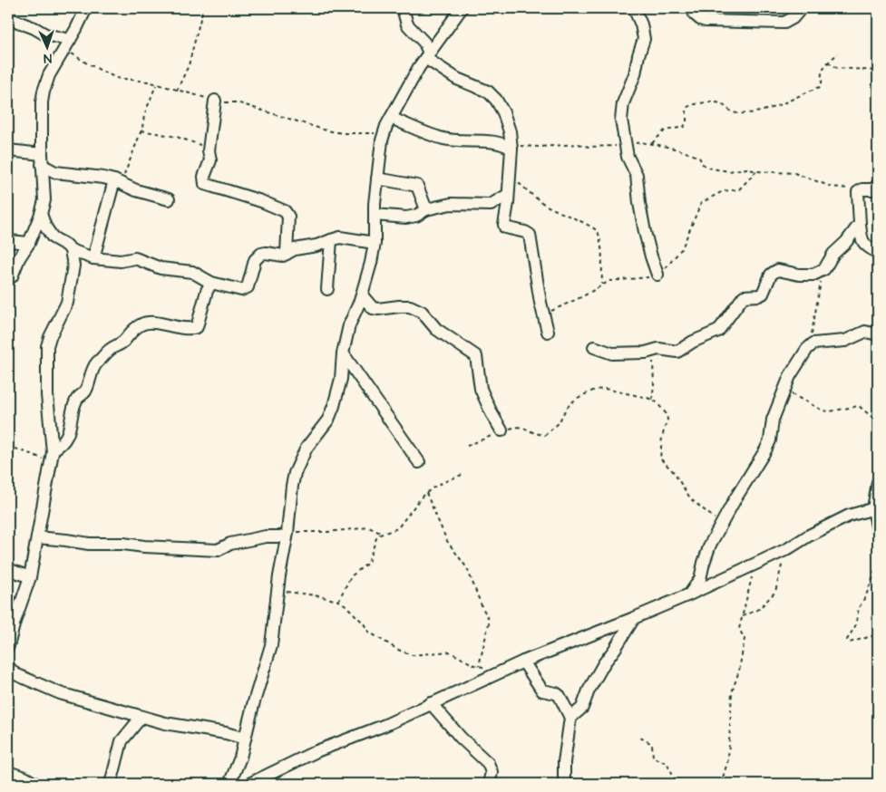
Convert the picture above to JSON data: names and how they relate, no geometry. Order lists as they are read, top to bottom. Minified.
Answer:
{"north":"bottom"}
